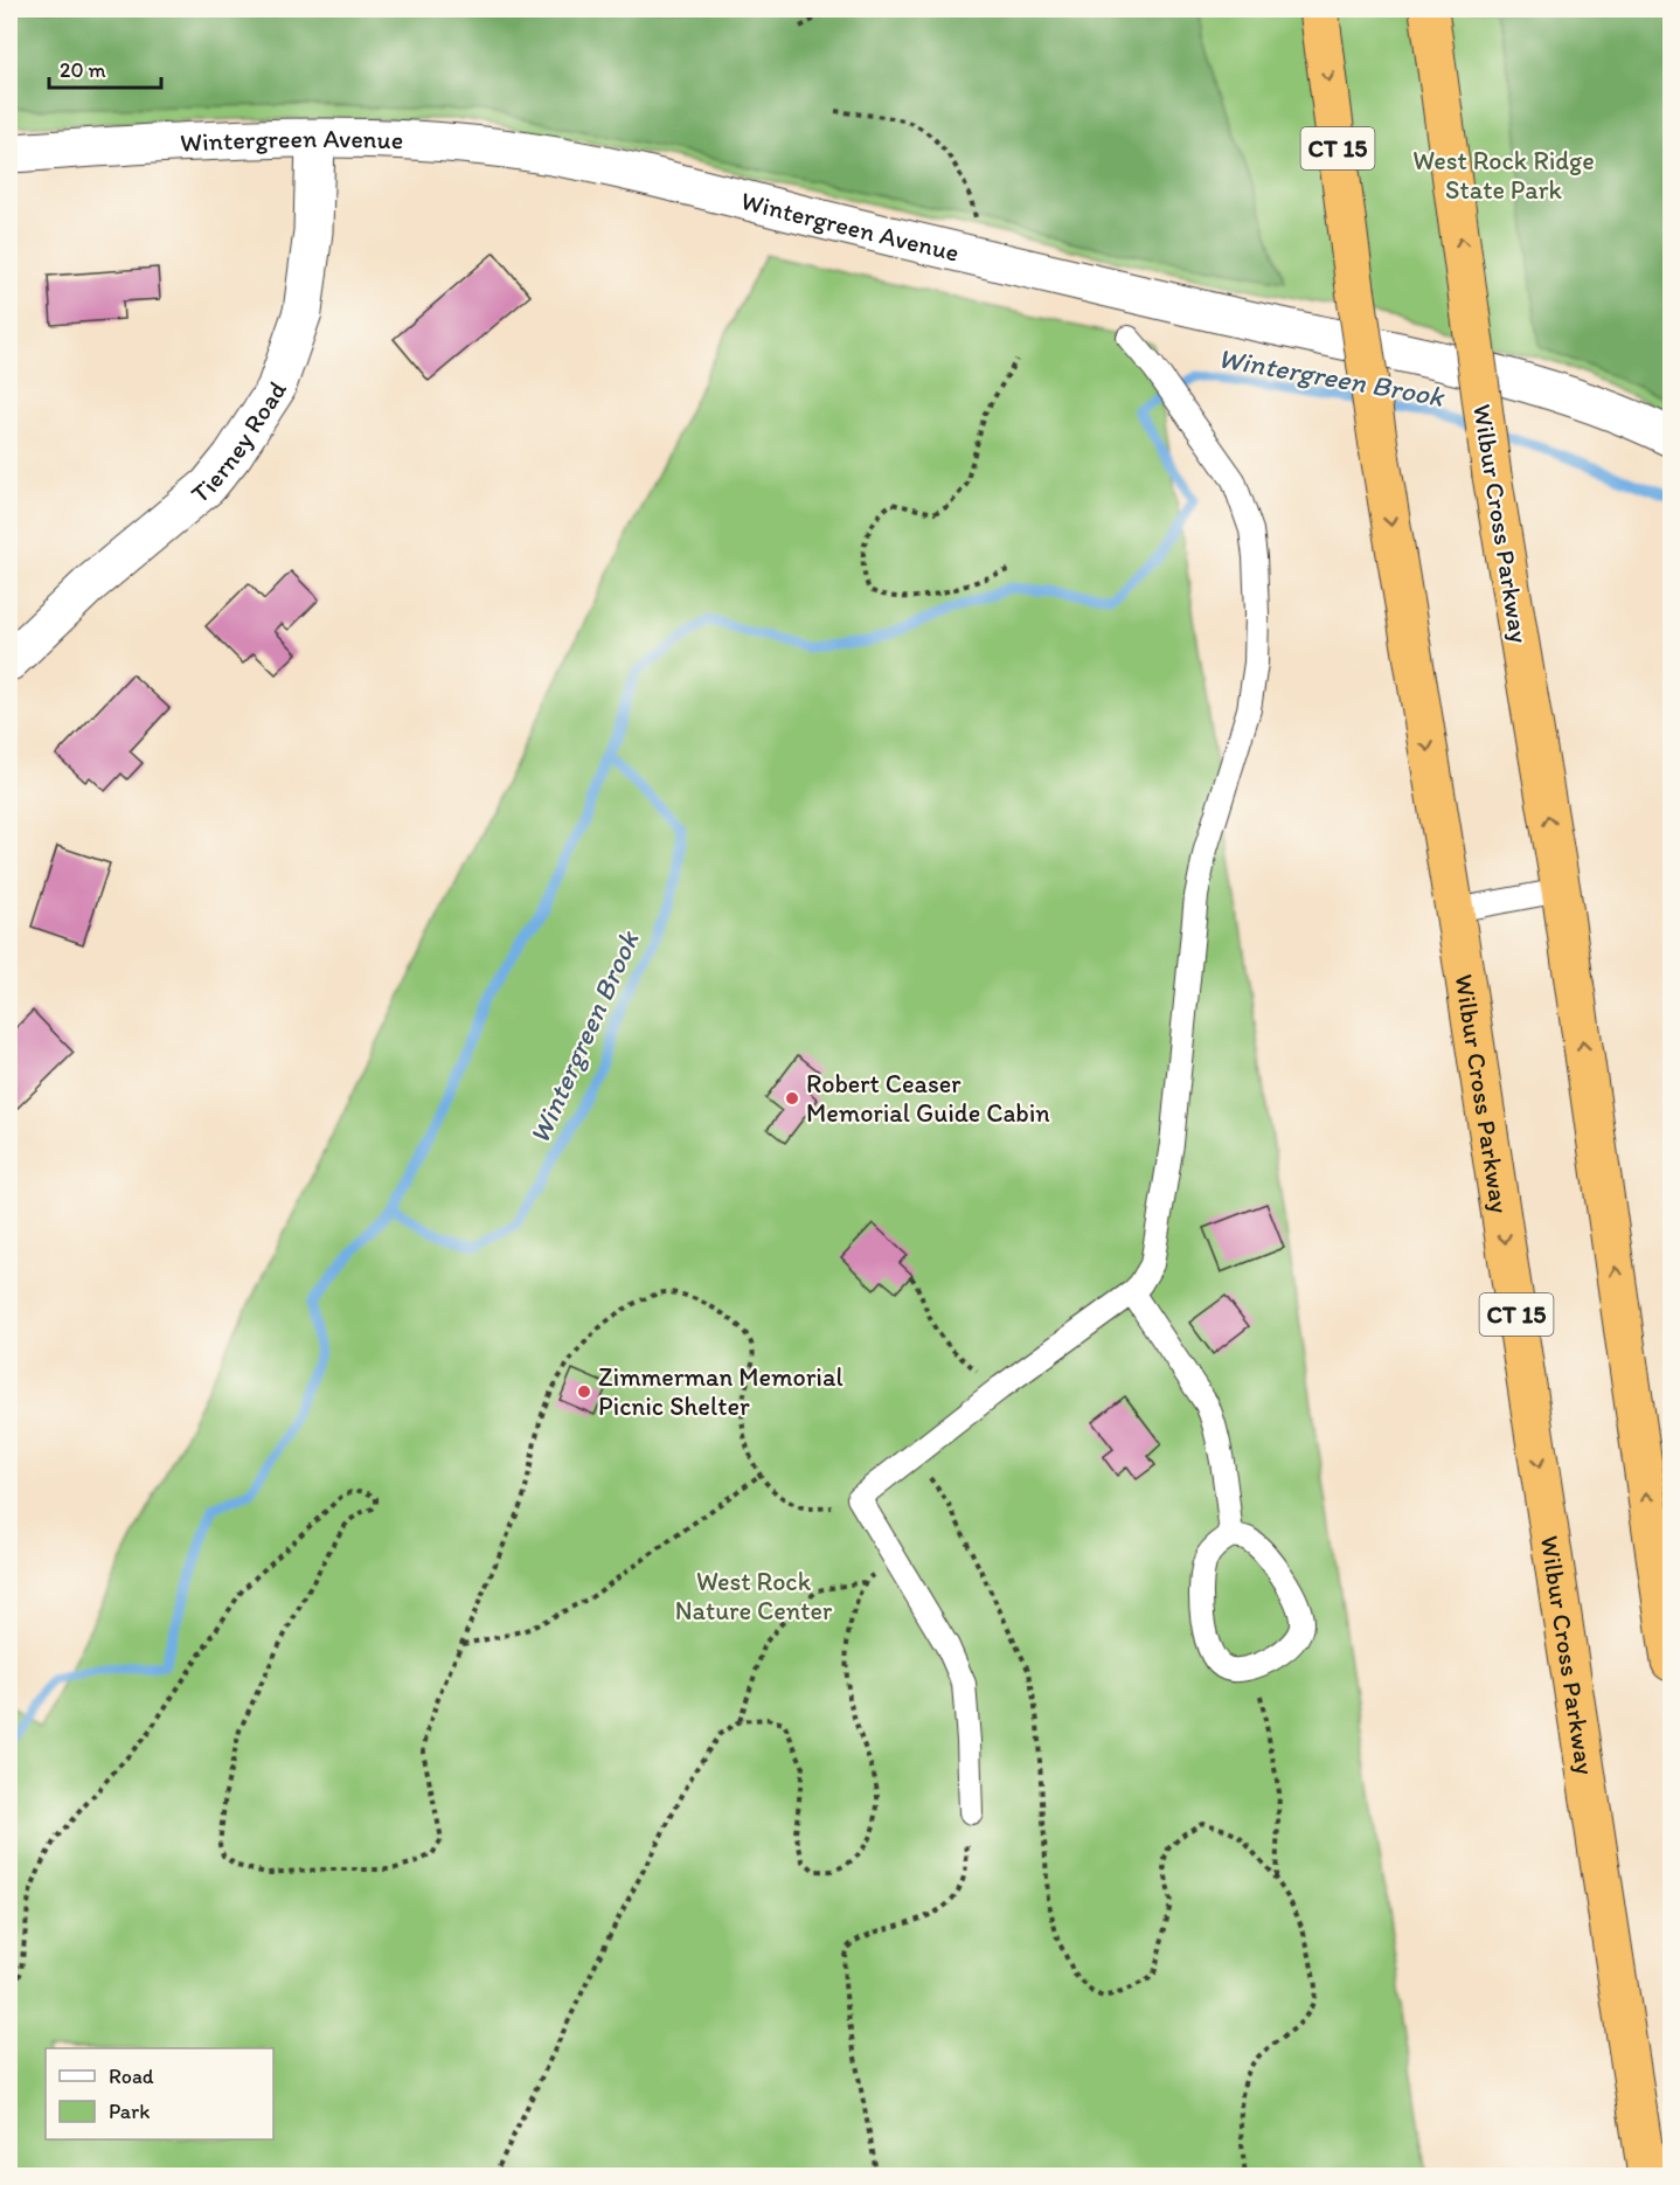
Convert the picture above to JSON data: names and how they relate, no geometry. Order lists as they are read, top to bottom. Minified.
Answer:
{"streets":{"highway":["CT 15","Wilbur Cross Parkway"],"street":["Wintergreen Avenue","Tierney Road"]},"crossings":[["Wintergreen Avenue","Tierney Road"]],"water":["Wintergreen Brook"],"parks":["West Rock Ridge State Park","West Rock Nature Center"],"places":["Robert Ceaser Memorial Guide Cabin","Zimmerman Memorial Picnic Shelter"],"legend":["Road","Park"],"scale_bar":"20 m"}
